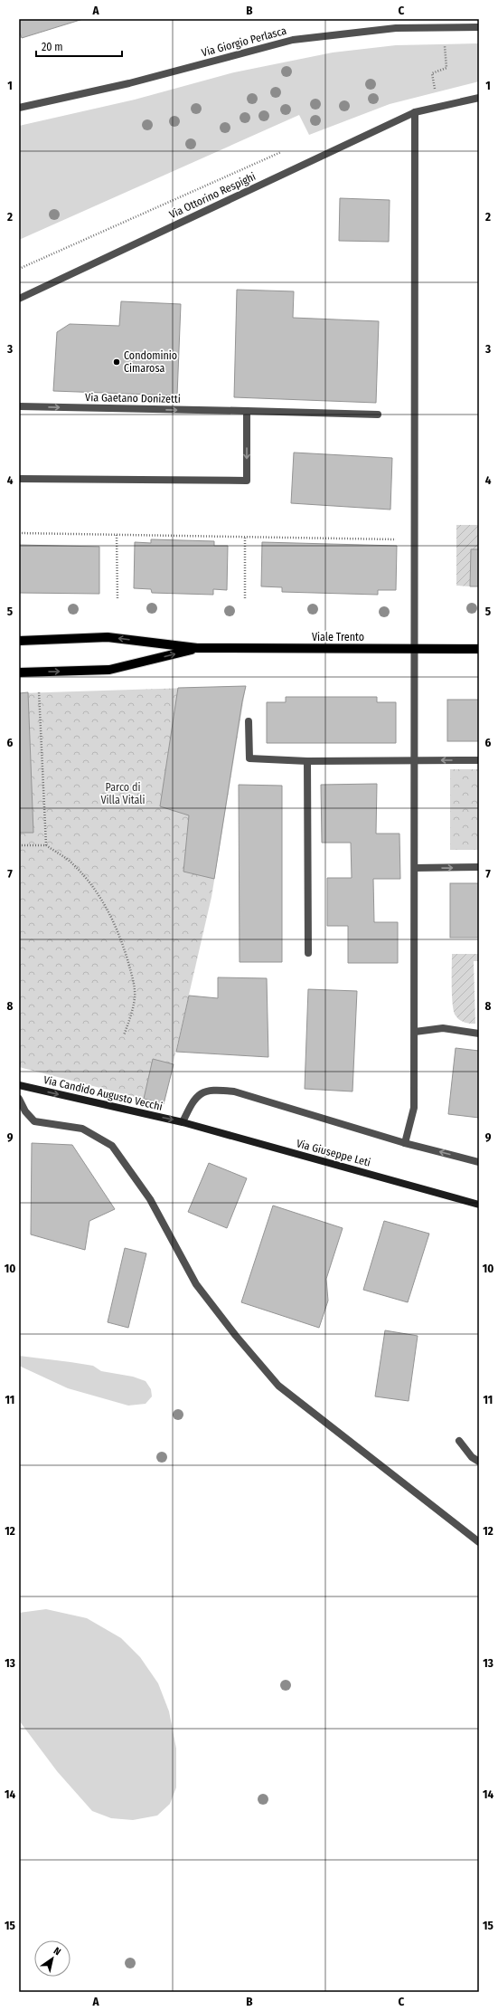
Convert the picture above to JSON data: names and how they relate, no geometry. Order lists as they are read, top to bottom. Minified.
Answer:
{"streets":{"main road":["Viale Trento","Via Candido Augusto Vecchi","Via Giuseppe Leti"],"street":["Via Giorgio Perlasca","Via Ottorino Respighi","Via Gaetano Donizetti"]},"crossings":[["Via Candido Augusto Vecchi","Via Giuseppe Leti"]],"one_way":["Via Gaetano Donizetti","Via Candido Augusto Vecchi"],"parks":["Parco di Villa Vitali"],"places":["Condominio Cimarosa"],"scale_bar":"20 m","north":"top right","grid":{"columns":["A","B","C"],"rows":["1","2","3","4","5","6","7","8","9","10","11","12","13","14","15"]}}
